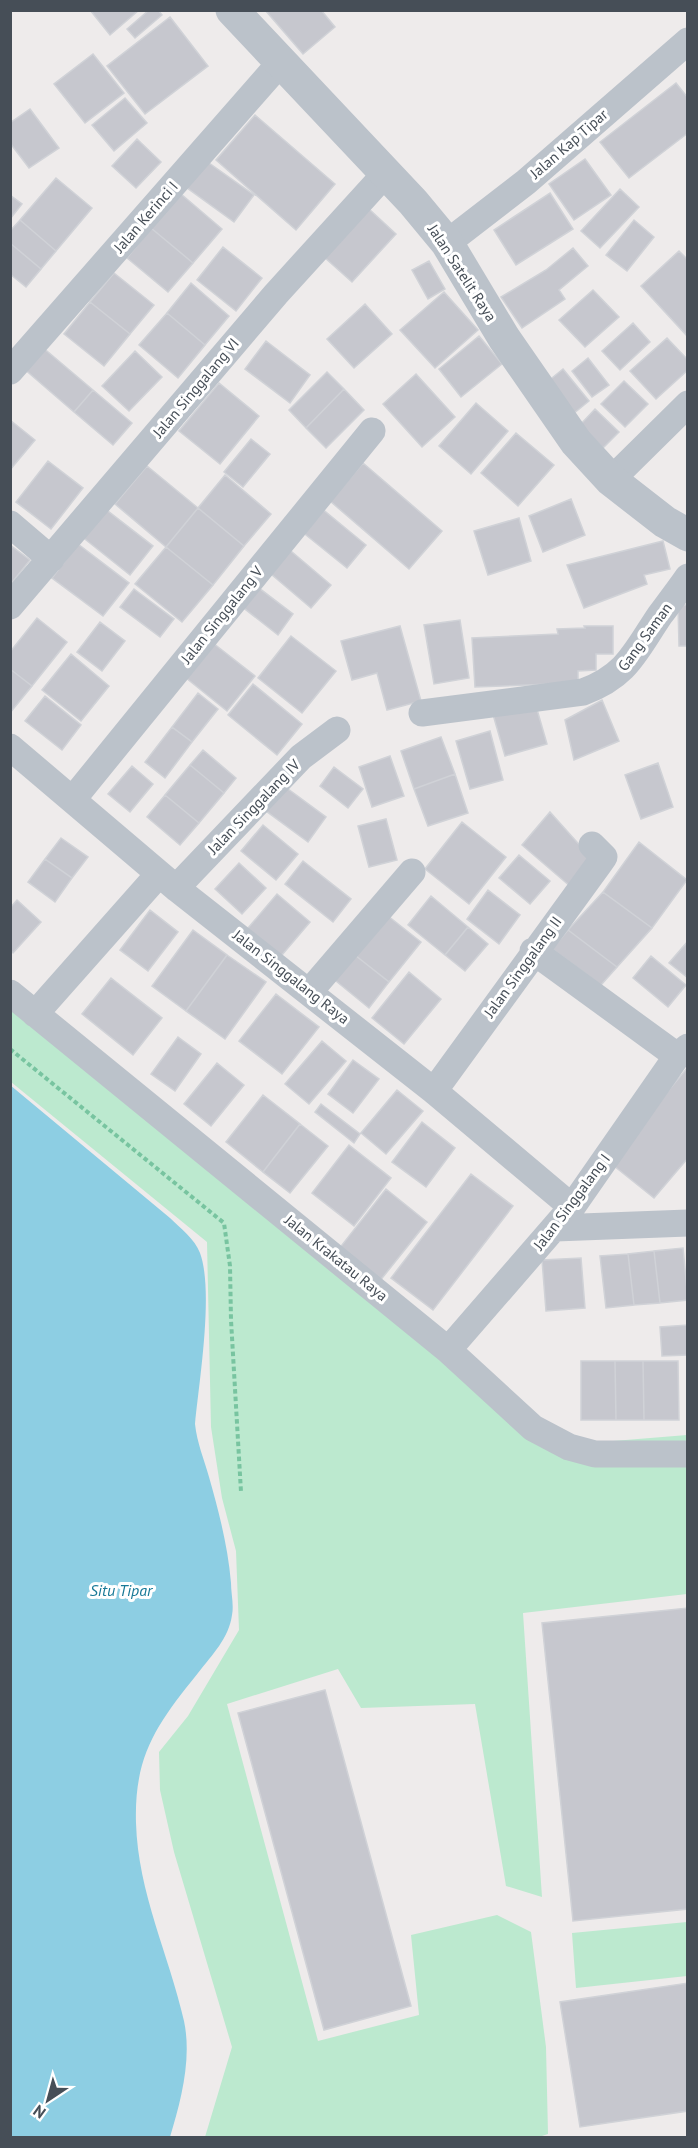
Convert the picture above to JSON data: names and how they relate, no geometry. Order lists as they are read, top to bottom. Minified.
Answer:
{"streets":{"street":["Jalan Kap Tipar","Jalan Kerinci I","Jalan Satelit Raya","Jalan Singgalang VI","Jalan Singgalang V","Gang Saman","Jalan Singgalang IV","Jalan Singgalang II","Jalan Singgalang Raya","Jalan Singgalang I","Jalan Krakatau Raya"]},"crossings":[["Jalan Kap Tipar","Jalan Satelit Raya"],["Jalan Kerinci I","Jalan Satelit Raya"],["Jalan Satelit Raya","Jalan Singgalang VI"],["Jalan Singgalang V","Jalan Singgalang Raya"],["Jalan Singgalang IV","Jalan Singgalang Raya"],["Jalan Singgalang IV","Jalan Krakatau Raya"],["Jalan Singgalang II","Jalan Singgalang Raya"],["Jalan Singgalang Raya","Jalan Singgalang I"],["Jalan Singgalang I","Jalan Krakatau Raya"]],"water":["Situ Tipar"],"north":"bottom left"}
